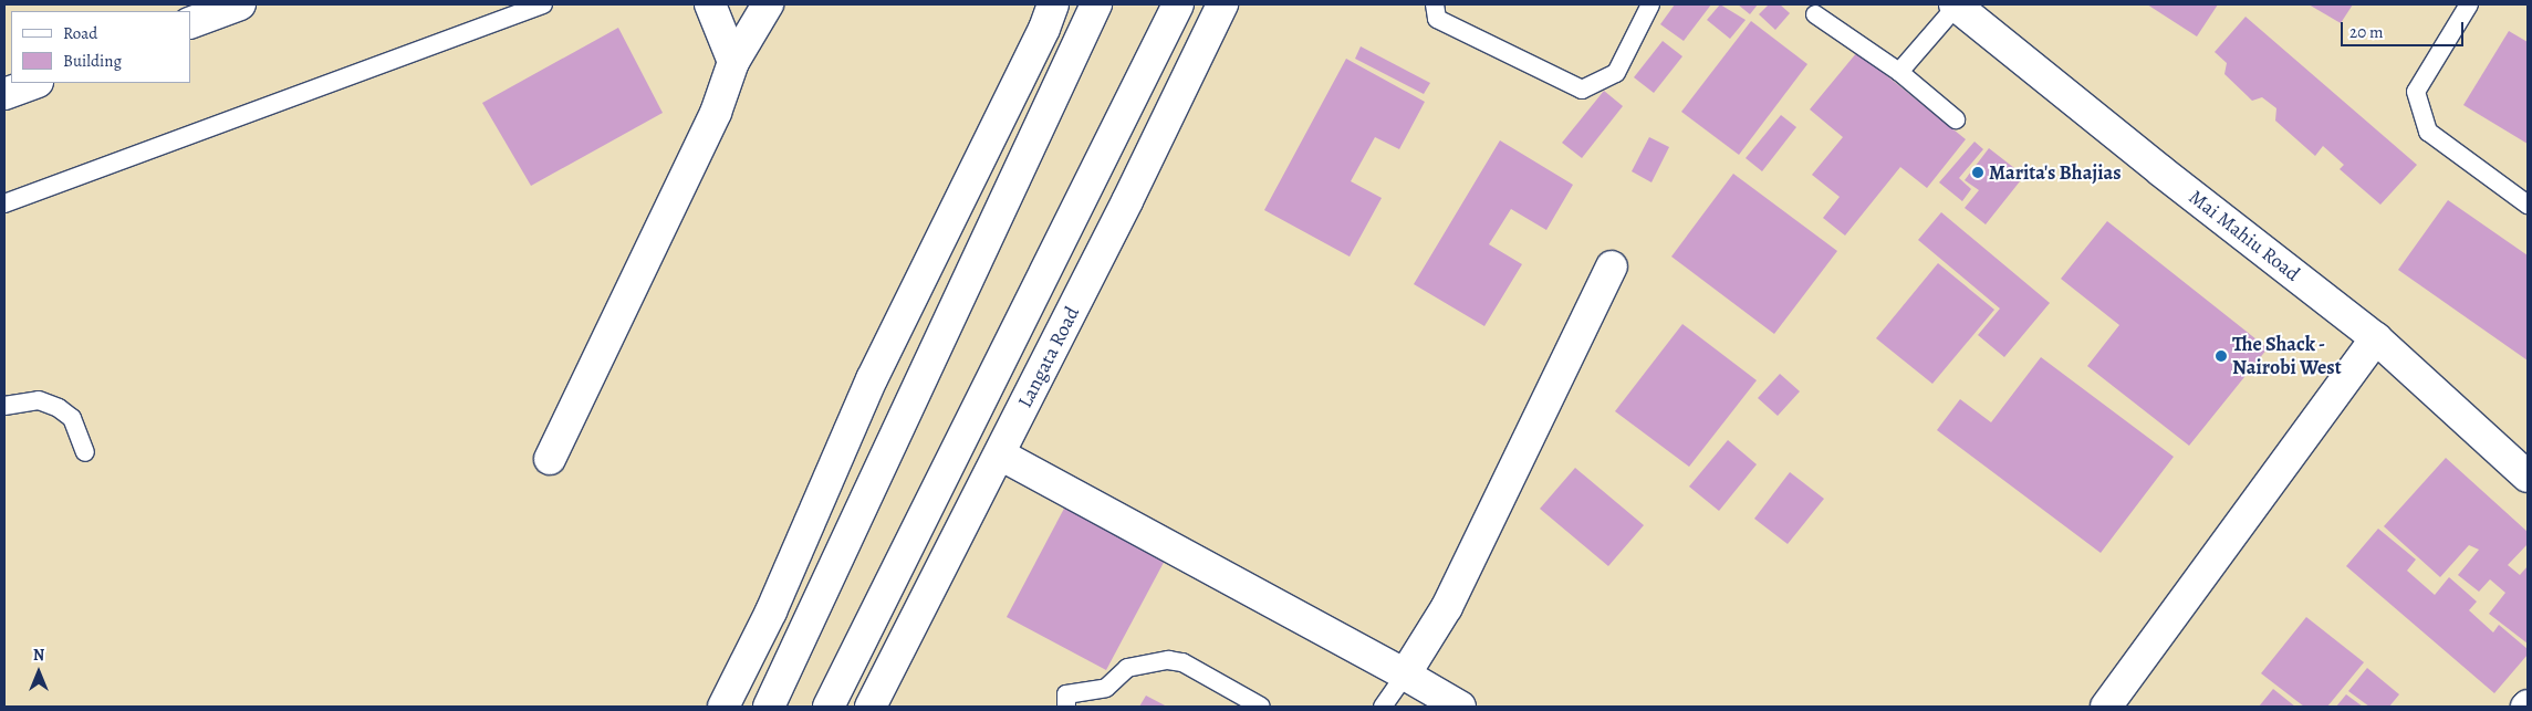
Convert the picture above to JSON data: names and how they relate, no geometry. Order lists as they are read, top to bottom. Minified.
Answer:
{"streets":{"main road":["Mai Mahiu Road","Langata Road"]},"places":["Marita's Bhajias","The Shack - Nairobi West"],"legend":["Road","Building"],"scale_bar":"20 m","north":"top"}
